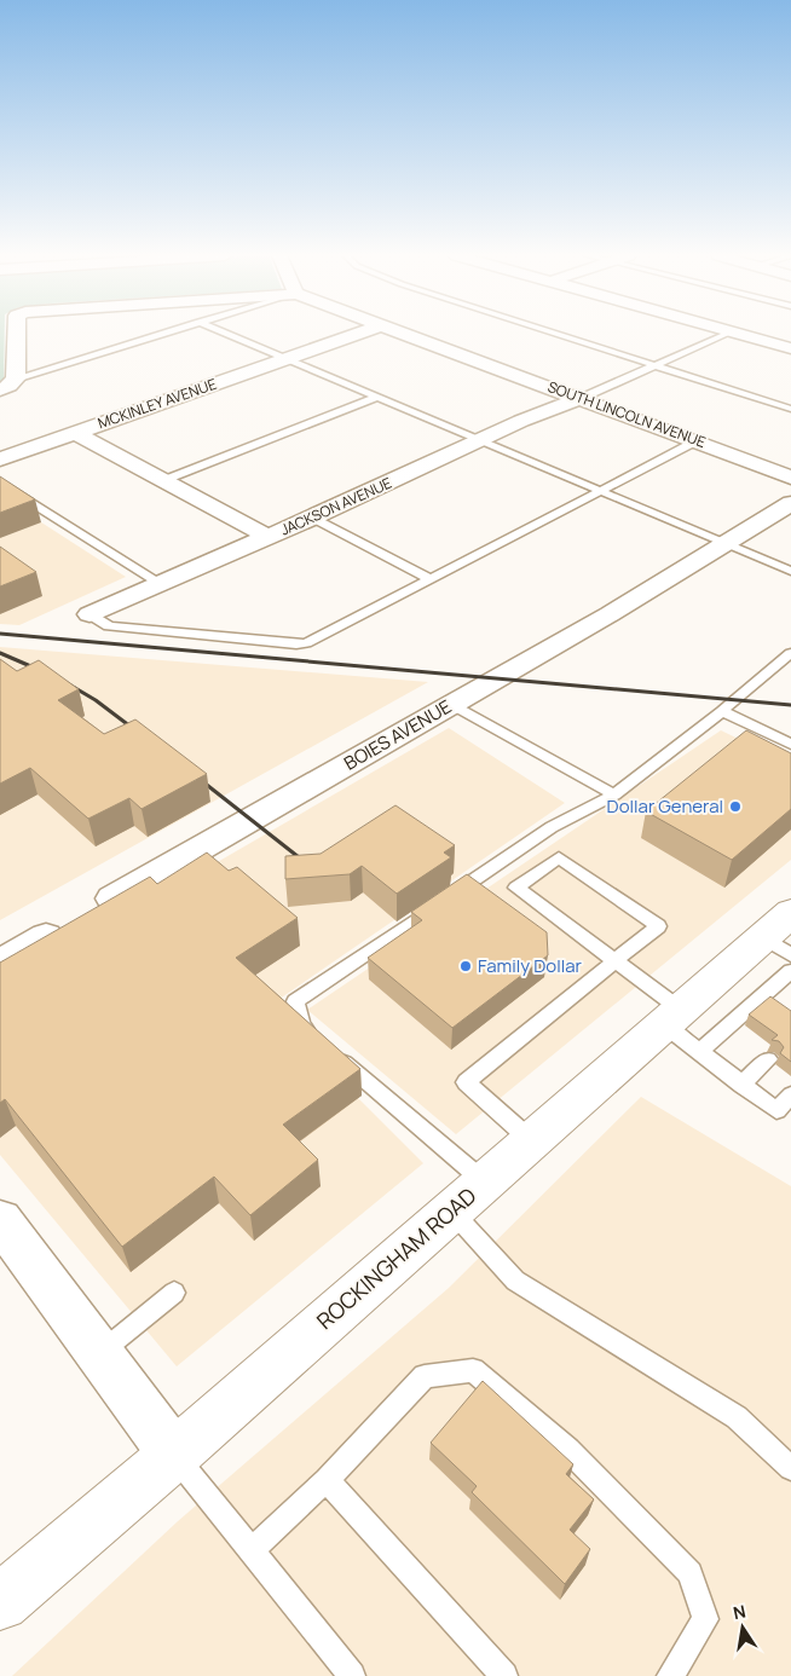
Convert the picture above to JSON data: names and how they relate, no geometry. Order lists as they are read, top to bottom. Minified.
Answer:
{"streets":{"street":["MCKINLEY AVENUE","SOUTH LINCOLN AVENUE","JACKSON AVENUE","BOIES AVENUE","ROCKINGHAM ROAD"]},"crossings":[["SOUTH LINCOLN AVENUE","JACKSON AVENUE"]],"places":["Dollar General","Family Dollar"],"north":"top"}
